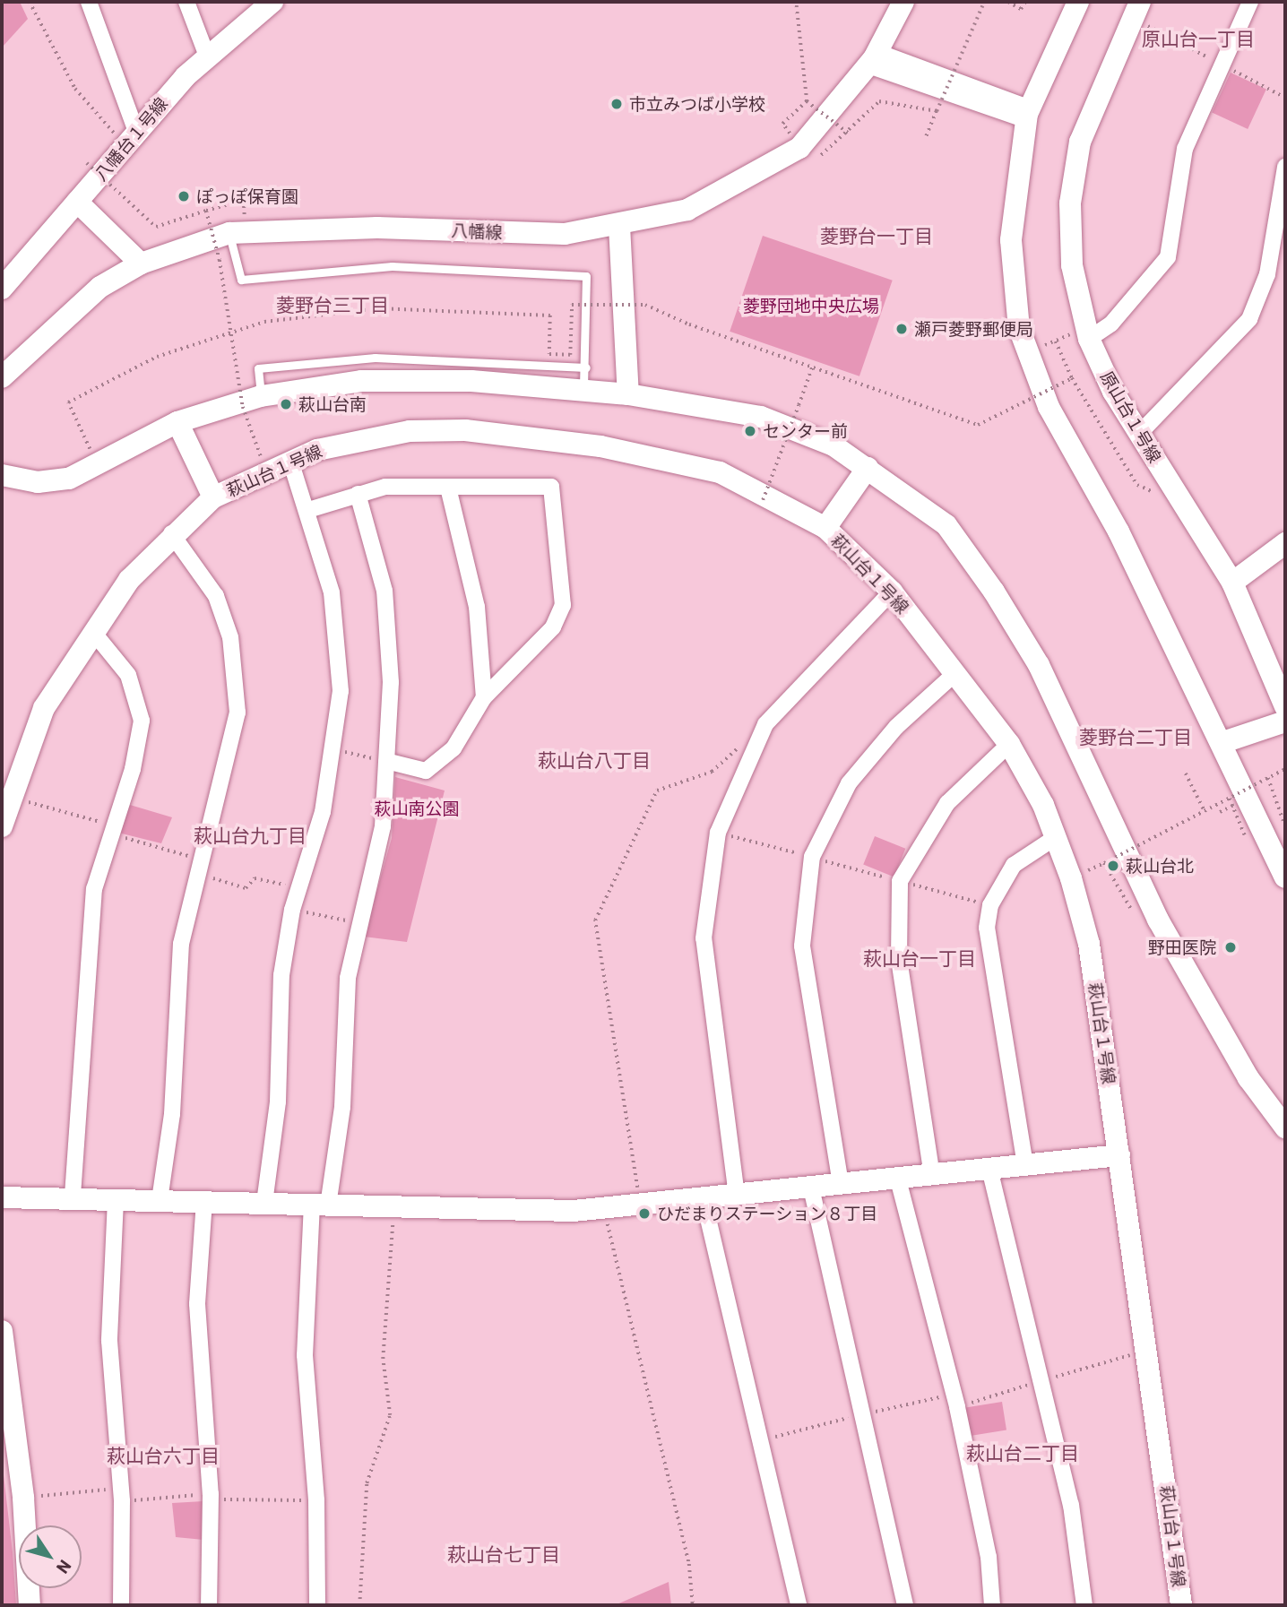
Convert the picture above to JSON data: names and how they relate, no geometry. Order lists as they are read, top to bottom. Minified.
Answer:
{"streets":{"street":["八幡台１号線","八幡線","原山台１号線","萩山台１号線"]},"districts":["原山台一丁目","菱野台一丁目","菱野台三丁目","菱野台二丁目","萩山台八丁目","萩山台九丁目","萩山台一丁目","萩山台二丁目","萩山台六丁目","萩山台七丁目"],"parks":["菱野団地中央広場","萩山南公園"],"places":["市立みつば小学校","ぽっぽ保育園","瀬戸菱野郵便局","萩山台南","センター前","萩山台北","野田医院","ひだまりステーション８丁目"],"north":"bottom right"}
